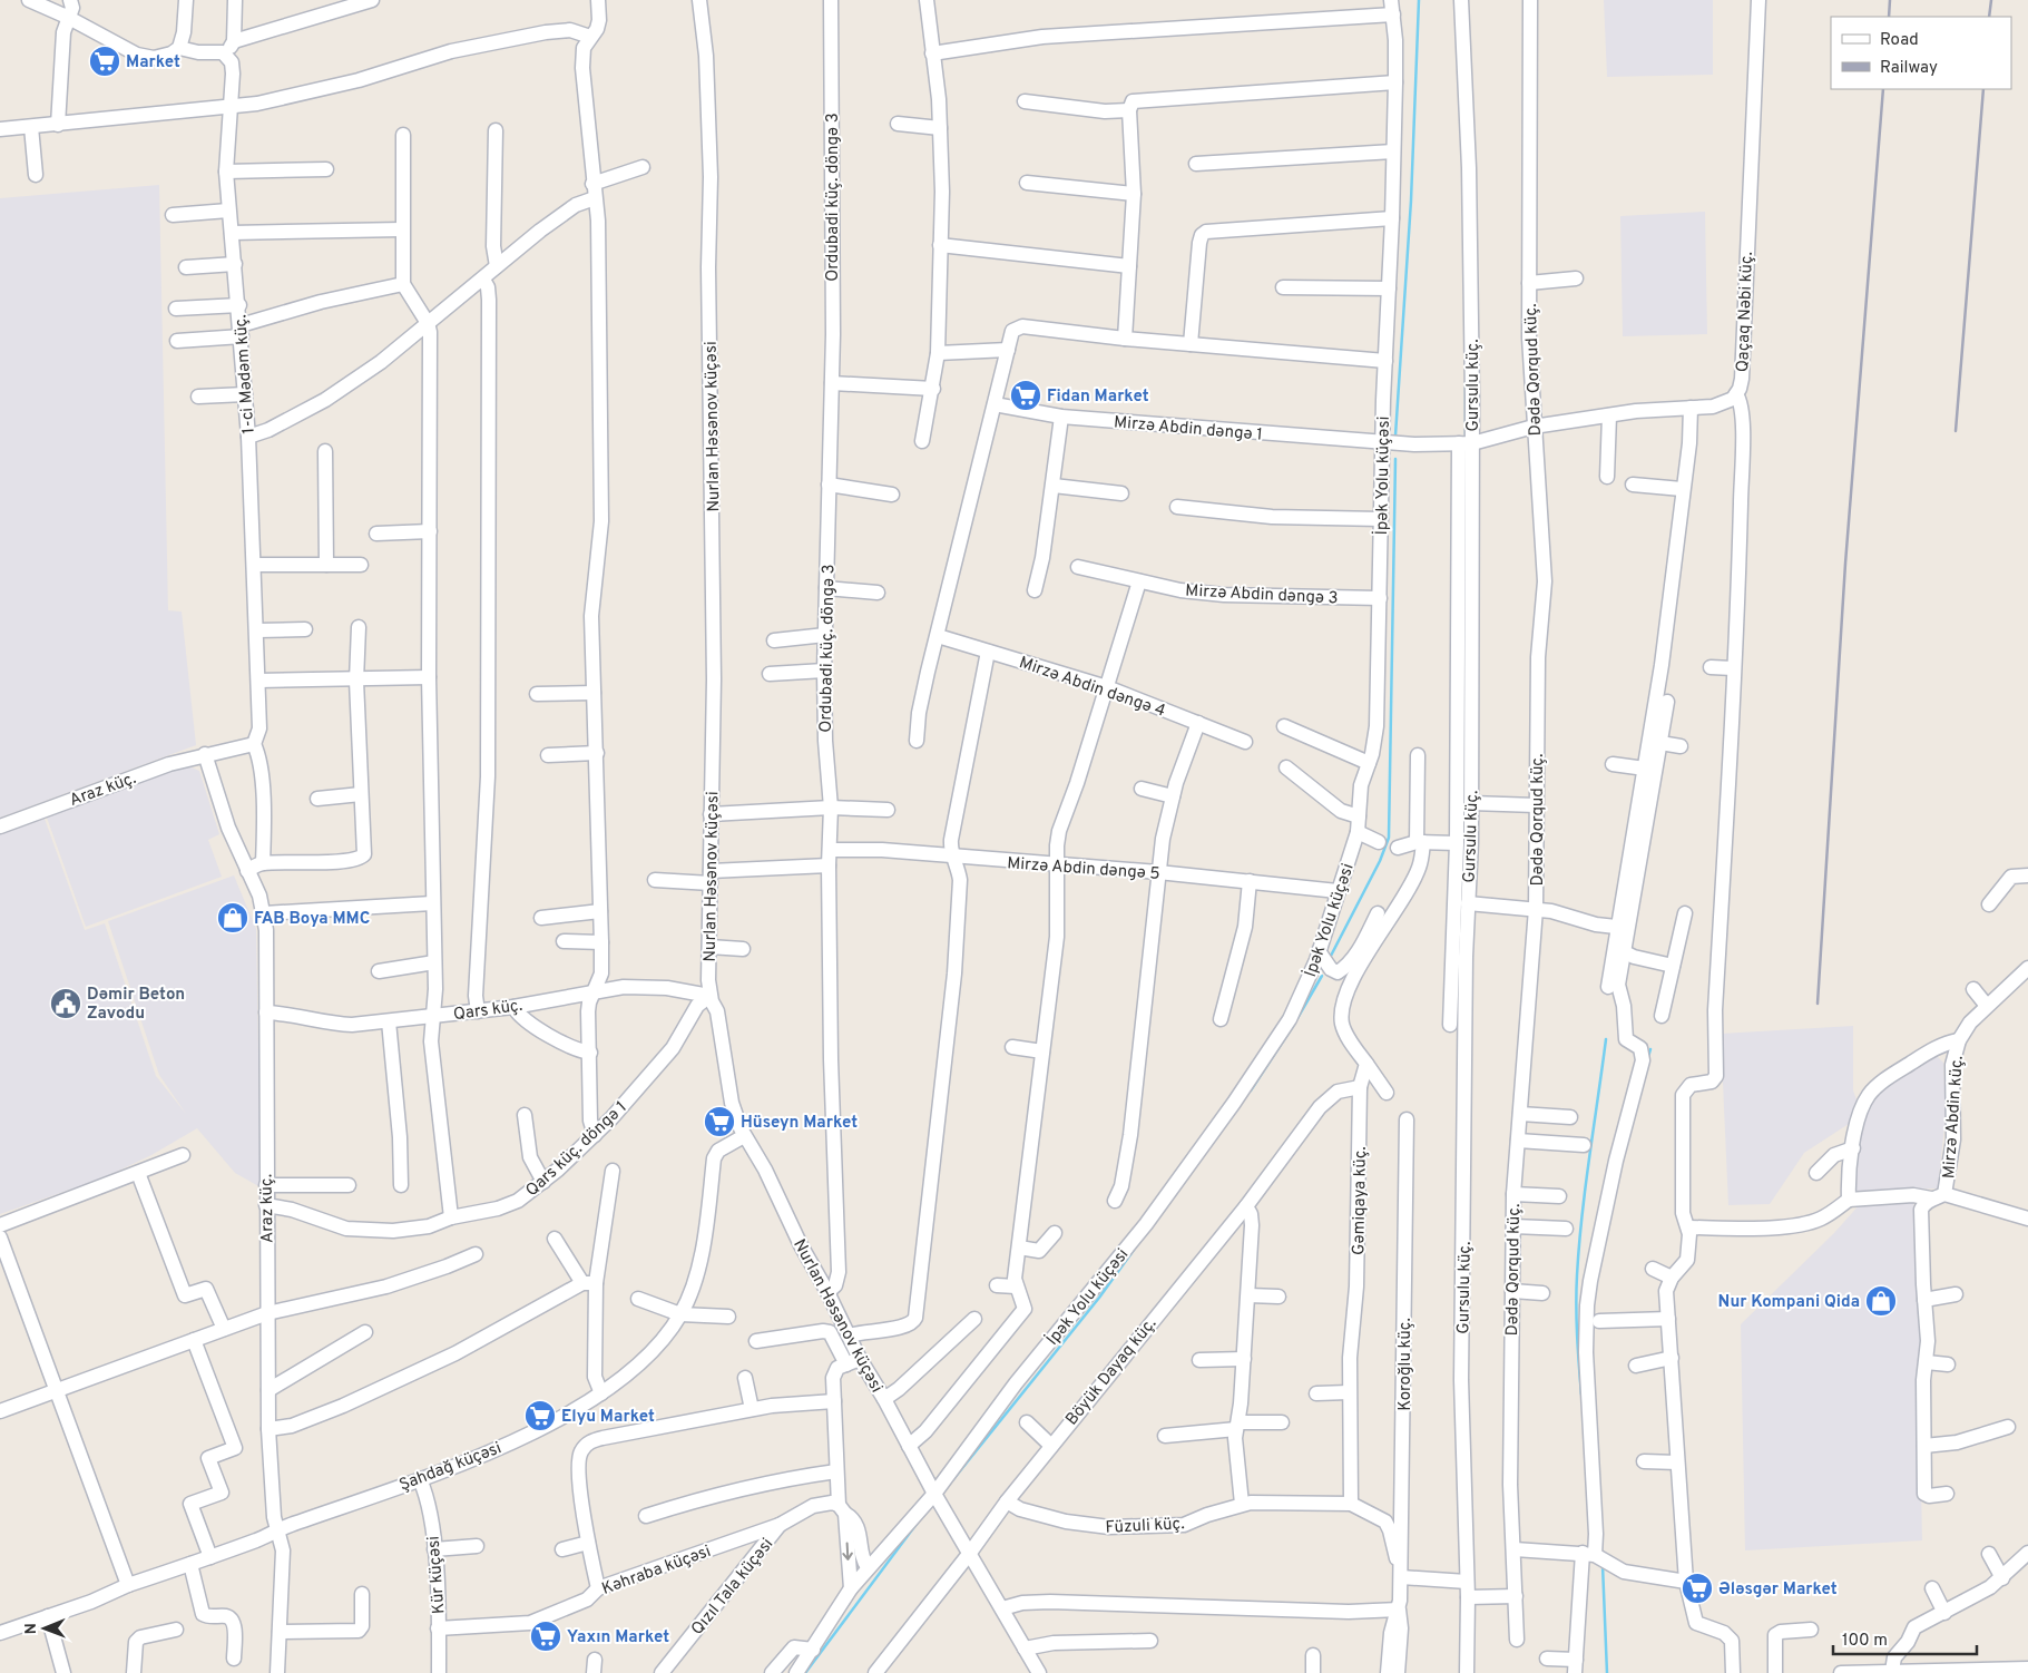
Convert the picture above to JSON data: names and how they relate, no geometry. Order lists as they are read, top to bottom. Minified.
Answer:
{"streets":{"street":["Ordubadi küç. döngə 3","Qaçaq Nəbi küç.","Dədə Qorqud küç.","1-ci Mədəm küç.","Gursulu küç.","Nurlan Həsənov küçəsi","Mirzə Abdin dəngə 1","İpək Yolu küçəsi","Mirzə Abdin dəngə 3","Mirzə Abdin dəngə 4","Araz küç.","Mirzə Abdin dəngə 5","Qars küç.","Mirzə Abdin küç.","Qars küç. döngə 1","Gəmiqaya küç.","Koroğlu küç.","Böyük Dayaq küç.","Şahdağ küçəsi","Füzuli küç.","Kəhraba küçəsi","Kür küçəsi","Qızıl Tala küçəsi"]},"crossings":[["Ordubadi küç. döngə 3","Nurlan Həsənov küçəsi"],["Ordubadi küç. döngə 3","Mirzə Abdin dəngə 5"],["Qaçaq Nəbi küç.","Dədə Qorqud küç."],["Qaçaq Nəbi küç.","Gursulu küç."],["Qaçaq Nəbi küç.","Mirzə Abdin dəngə 1"],["Qaçaq Nəbi küç.","İpək Yolu küçəsi"],["1-ci Mədəm küç.","Araz küç."],["Nurlan Həsənov küçəsi","İpək Yolu küçəsi"],["Nurlan Həsənov küçəsi","Qars küç."],["Nurlan Həsənov küçəsi","Qars küç. döngə 1"],["Nurlan Həsənov küçəsi","Böyük Dayaq küç."],["Nurlan Həsənov küçəsi","Şahdağ küçəsi"],["Mirzə Abdin dəngə 1","İpək Yolu küçəsi"],["İpək Yolu küçəsi","Mirzə Abdin dəngə 3"],["İpək Yolu küçəsi","Mirzə Abdin dəngə 5"],["Araz küç.","Qars küç."],["Araz küç.","Qars küç. döngə 1"],["Araz küç.","Şahdağ küçəsi"],["Qars küç.","Qars küç. döngə 1"],["Gəmiqaya küç.","Böyük Dayaq küç."],["Gəmiqaya küç.","Füzuli küç."],["Böyük Dayaq küç.","Füzuli küç."],["Şahdağ küçəsi","Kür küçəsi"],["Kəhraba küçəsi","Kür küçəsi"],["Kəhraba küçəsi","Qızıl Tala küçəsi"]],"places":{"supermarket":["Market","Fidan Market","Hüseyn Market","Elyu Market","Ələsgər Market","Yaxın Market"],"shop":["FAB Boya MMC","Nur Kompani Qida"],"public building":["Dəmir Beton Zavodu"]},"legend":["Road","Railway"],"scale_bar":"100 m","north":"left"}
